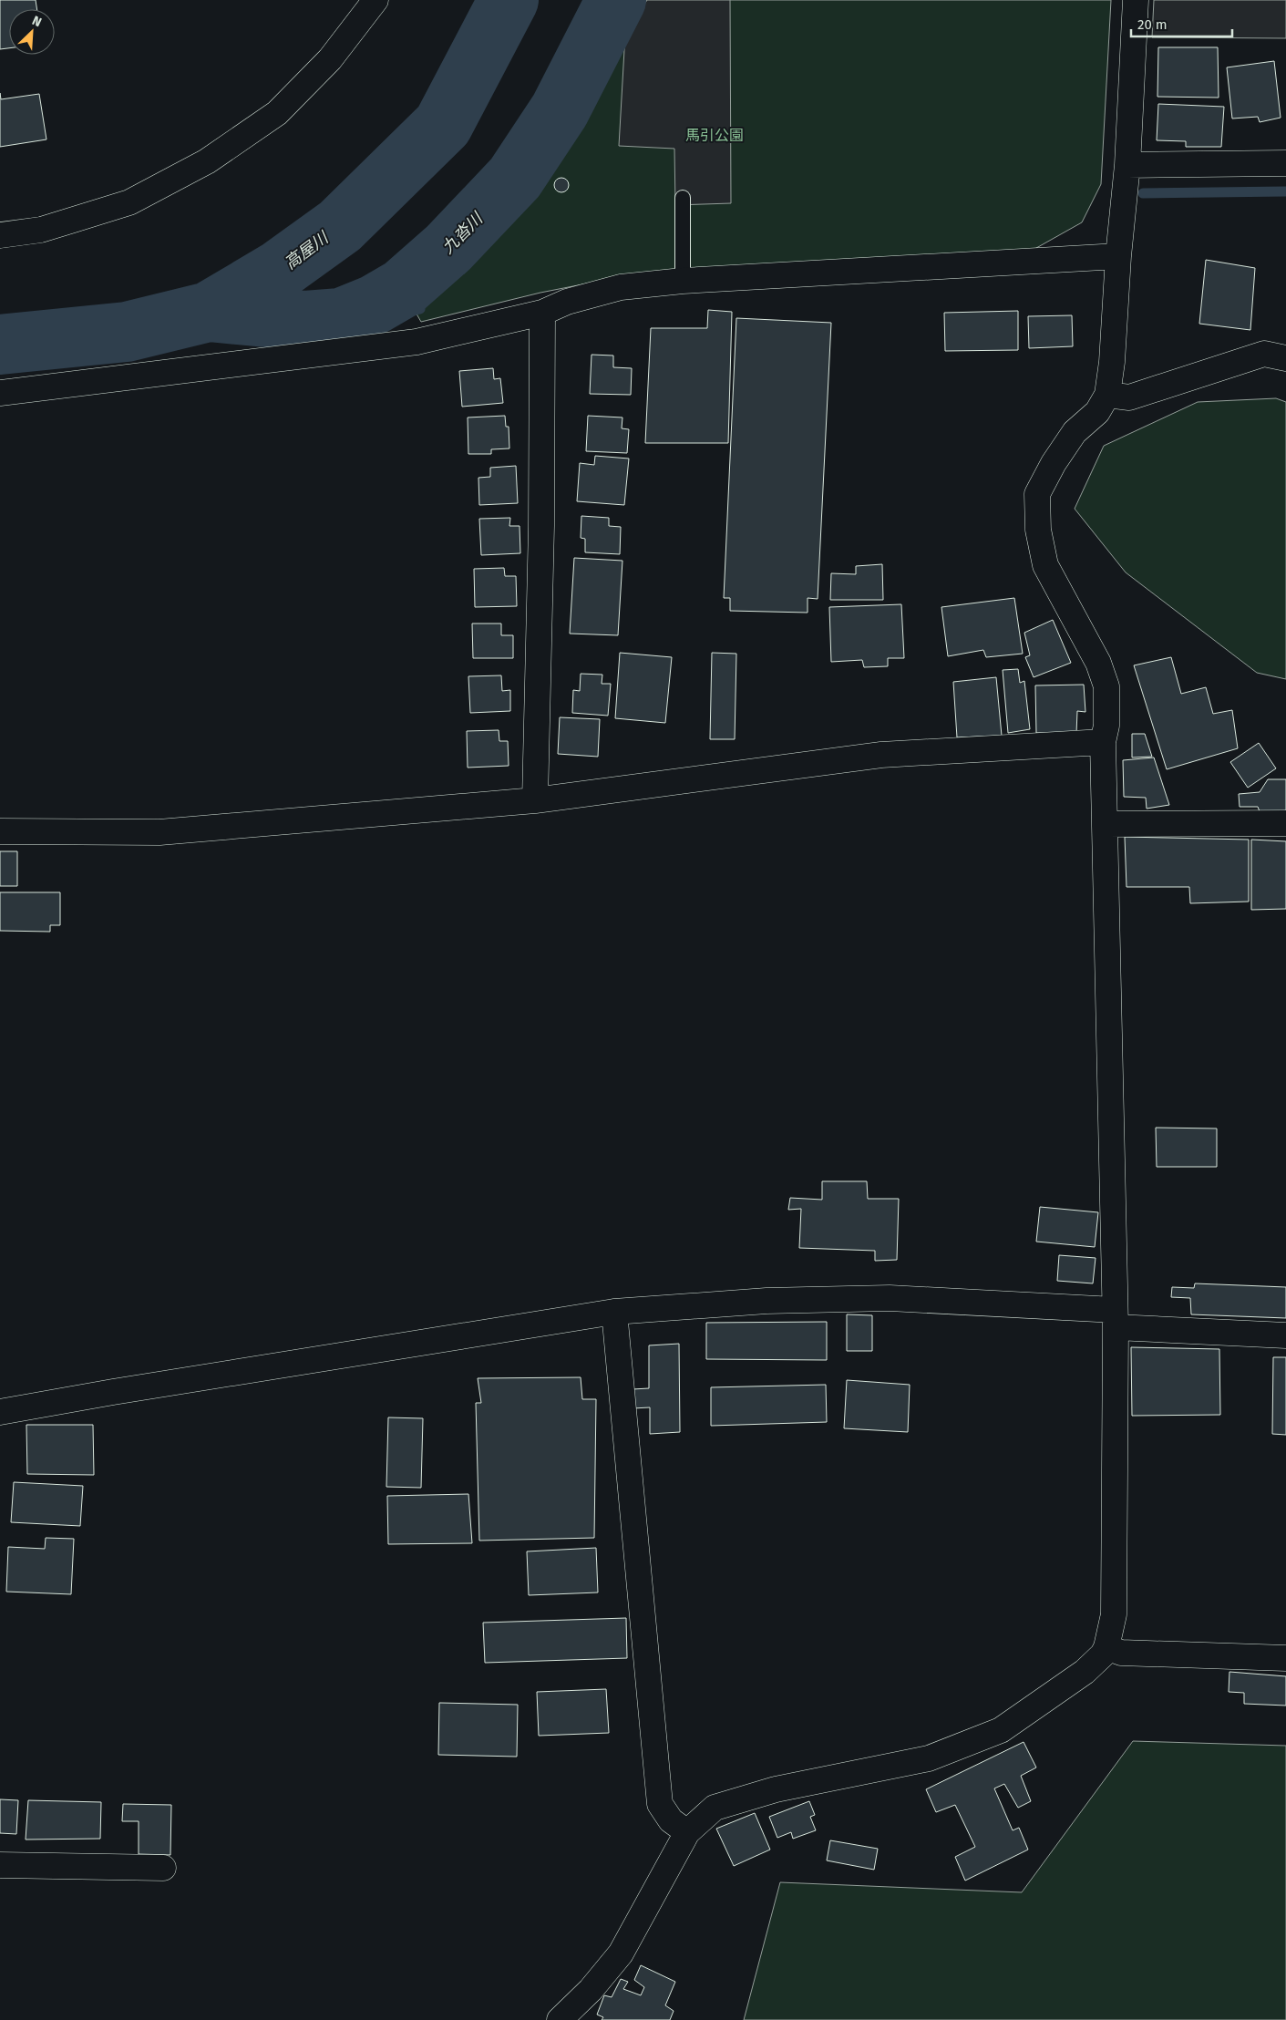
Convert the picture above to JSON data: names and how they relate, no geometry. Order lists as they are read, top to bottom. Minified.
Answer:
{"water":["九沓川","高屋川"],"parks":["馬引公園"],"scale_bar":"20 m","north":"top right"}
